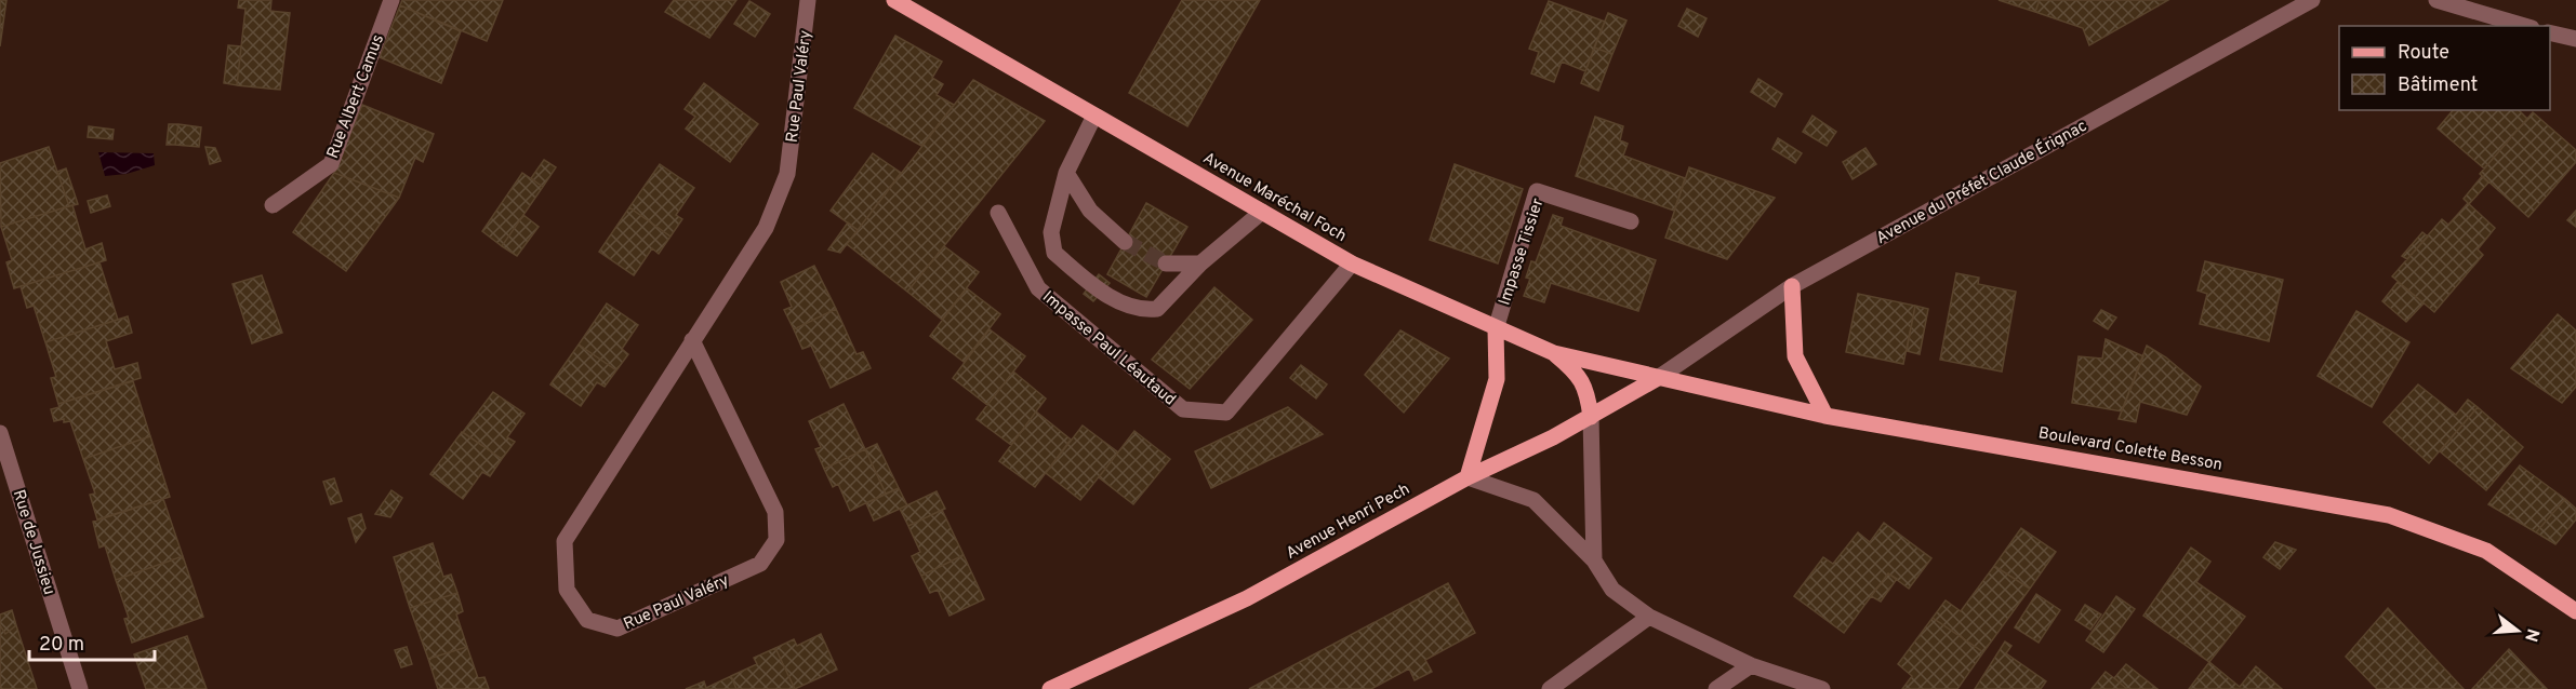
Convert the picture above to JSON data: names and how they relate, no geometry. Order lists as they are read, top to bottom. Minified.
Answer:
{"streets":{"main road":["Avenue Maréchal Foch","Boulevard Colette Besson","Avenue Henri Pech"],"street":["Rue Paul Valéry","Rue Albert Camus","Avenue du Préfet Claude Érignac","Impasse Tissier","Impasse Paul Léautaud","Rue de Jussieu"]},"crossings":[["Avenue du Préfet Claude Érignac","Avenue Maréchal Foch"],["Avenue du Préfet Claude Érignac","Boulevard Colette Besson"],["Avenue du Préfet Claude Érignac","Avenue Henri Pech"],["Avenue Maréchal Foch","Impasse Tissier"],["Avenue Maréchal Foch","Impasse Paul Léautaud"],["Avenue Maréchal Foch","Boulevard Colette Besson"],["Avenue Maréchal Foch","Avenue Henri Pech"],["Boulevard Colette Besson","Avenue Henri Pech"]],"legend":["Route","Bâtiment"],"scale_bar":"20 m","north":"right"}
